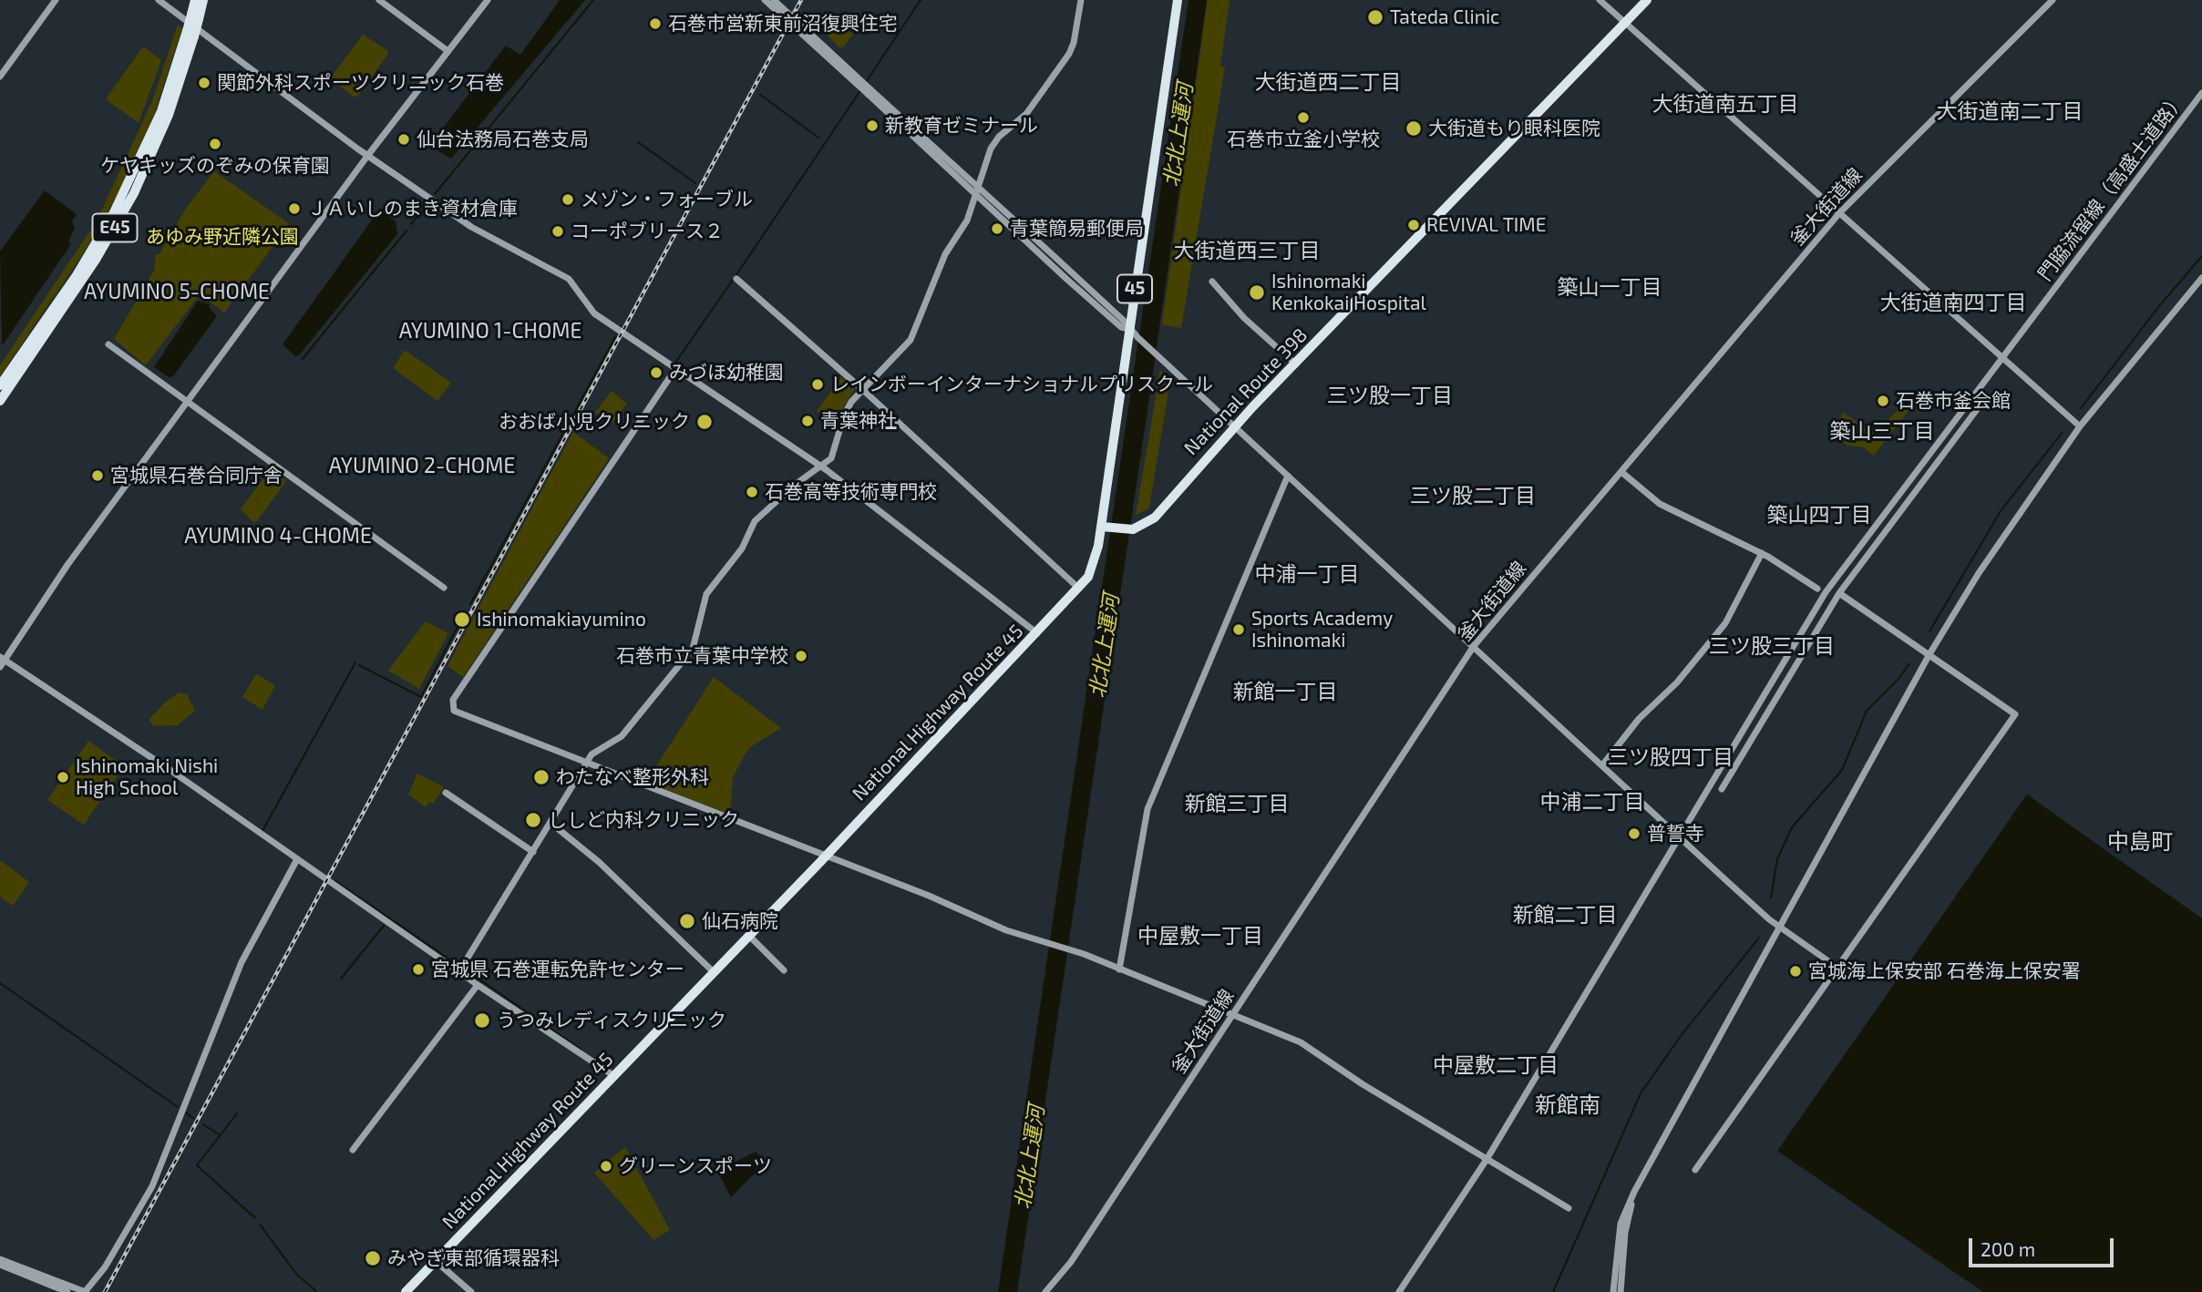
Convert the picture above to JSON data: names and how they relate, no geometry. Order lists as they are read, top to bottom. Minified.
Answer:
{"streets":{"highway":["E45","45","National Route 398","National Highway Route 45"],"street":["門脇流留線（高盛土道路）","釜大街道線"]},"crossings":[["National Route 398","National Highway Route 45"]],"districts":["大街道西二丁目","大街道南五丁目","大街道南二丁目","大街道西三丁目","築山一丁目","AYUMINO 5-CHOME","大街道南四丁目","AYUMINO 1-CHOME","三ツ股一丁目","築山三丁目","AYUMINO 2-CHOME","三ツ股二丁目","築山四丁目","AYUMINO 4-CHOME","中浦一丁目","三ツ股三丁目","新館一丁目","三ツ股四丁目","中浦二丁目","新館三丁目","中島町","新館二丁目","中屋敷一丁目","中屋敷二丁目","新館南"],"water":["北北上運河"],"parks":["あゆみ野近隣公園"],"places":["Tateda Clinic","石巻市営新東前沼復興住宅","関節外科スポーツクリニック石巻","石巻市立釜小学校","新教育ゼミナール","大街道もり眼科医院","仙台法務局石巻支局","ケヤキッズのぞみの保育園","メゾン・フォーブル","ＪＡいしのまき資材倉庫","REVIVAL TIME","青葉簡易郵便局","コーポブリース２","Ishinomaki Kenkokai Hospital","みづほ幼稚園","レインボーインターナショナルプリスクール","石巻市釜会館","青葉神社","おおば小児クリニック","宮城県石巻合同庁舎","石巻高等技術専門校","Ishinomakiayumino","Sports Academy Ishinomaki","石巻市立青葉中学校","Ishinomaki Nishi High School","わたなべ整形外科","ししど内科クリニック","普誓寺","仙石病院","宮城県 石巻運転免許センター","宮城海上保安部 石巻海上保安署","うつみレディスクリニック","グリーンスポーツ","みやぎ東部循環器科"],"scale_bar":"200 m"}
